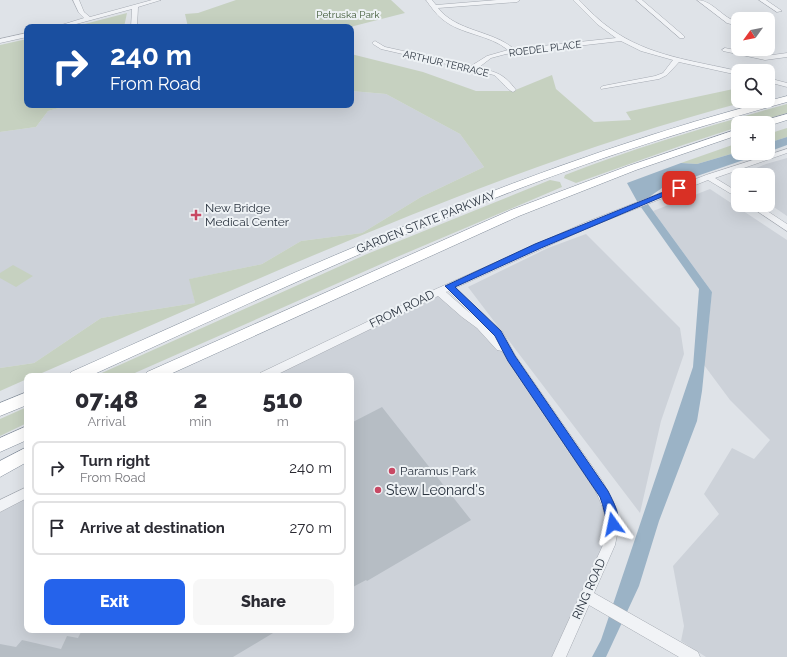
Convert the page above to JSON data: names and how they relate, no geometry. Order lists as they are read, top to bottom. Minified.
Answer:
{"streets":{"highway":["GARDEN STATE PARKWAY"],"street":["ROEDEL PLACE","ARTHUR TERRACE","FROM ROAD","RING ROAD"]},"crossings":[["ROEDEL PLACE","ARTHUR TERRACE"],["FROM ROAD","RING ROAD"]],"parks":["Petruska Park"],"places":{"health":["New Bridge Medical Center"],"other":["Paramus Park","Stew Leonard's"]},"north":"bottom left","page":{"map_buttons":["+","−"],"turn":["240 m","From Road"],"eta":["07:48","Arrival","2","min","510","m"],"list":[{"name":"Turn right","note":"From Road","value":"240 m"},{"name":"Arrive at destination","value":"270 m"}],"buttons":["Exit","Share"]}}
